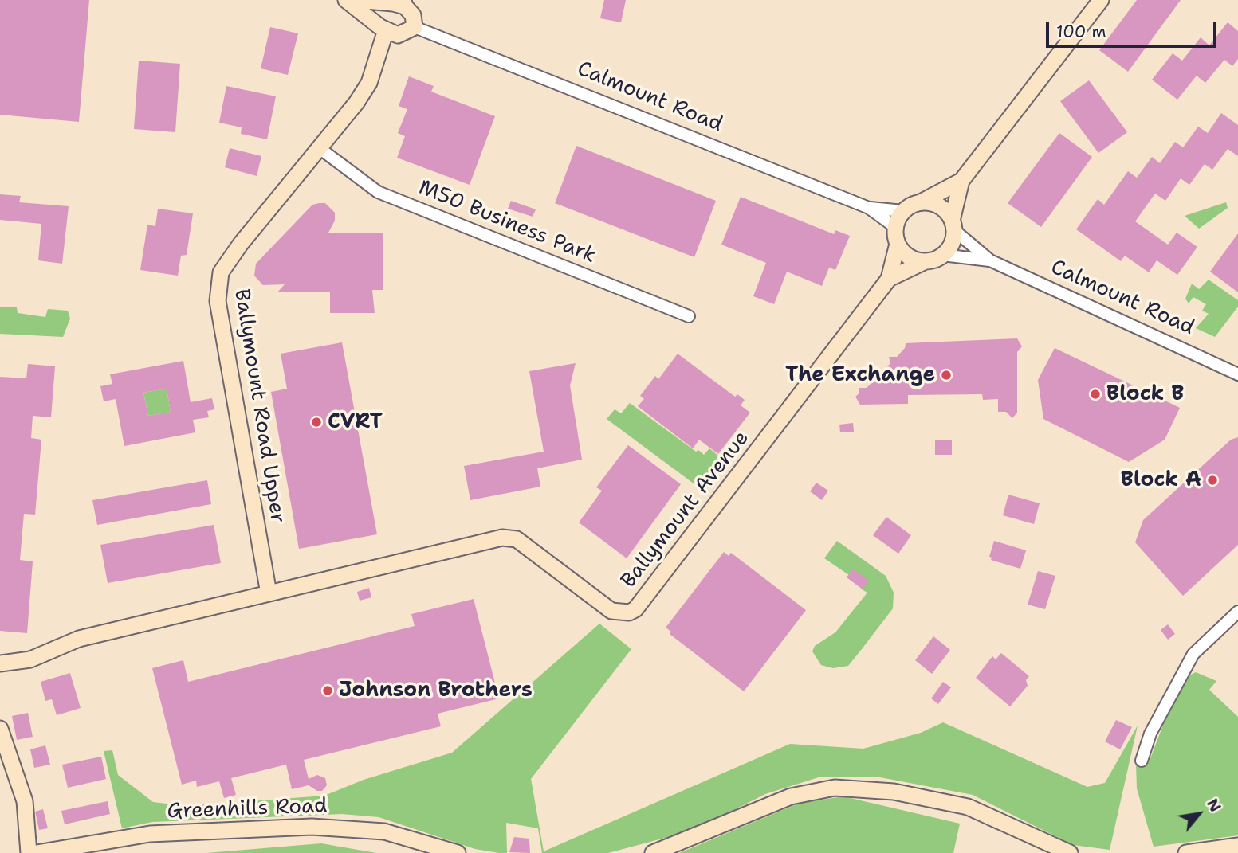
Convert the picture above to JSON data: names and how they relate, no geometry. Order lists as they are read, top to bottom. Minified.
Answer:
{"streets":{"street":["Calmount Road","M50 Business Park","Ballymount Road Upper","Ballymount Avenue","Greenhills Road"]},"crossings":[["Calmount Road","Ballymount Avenue"],["M50 Business Park","Ballymount Road Upper"],["Ballymount Road Upper","Ballymount Avenue"]],"places":["The Exchange","Block B","CVRT","Block A","Johnson Brothers"],"scale_bar":"100 m","north":"top right"}
